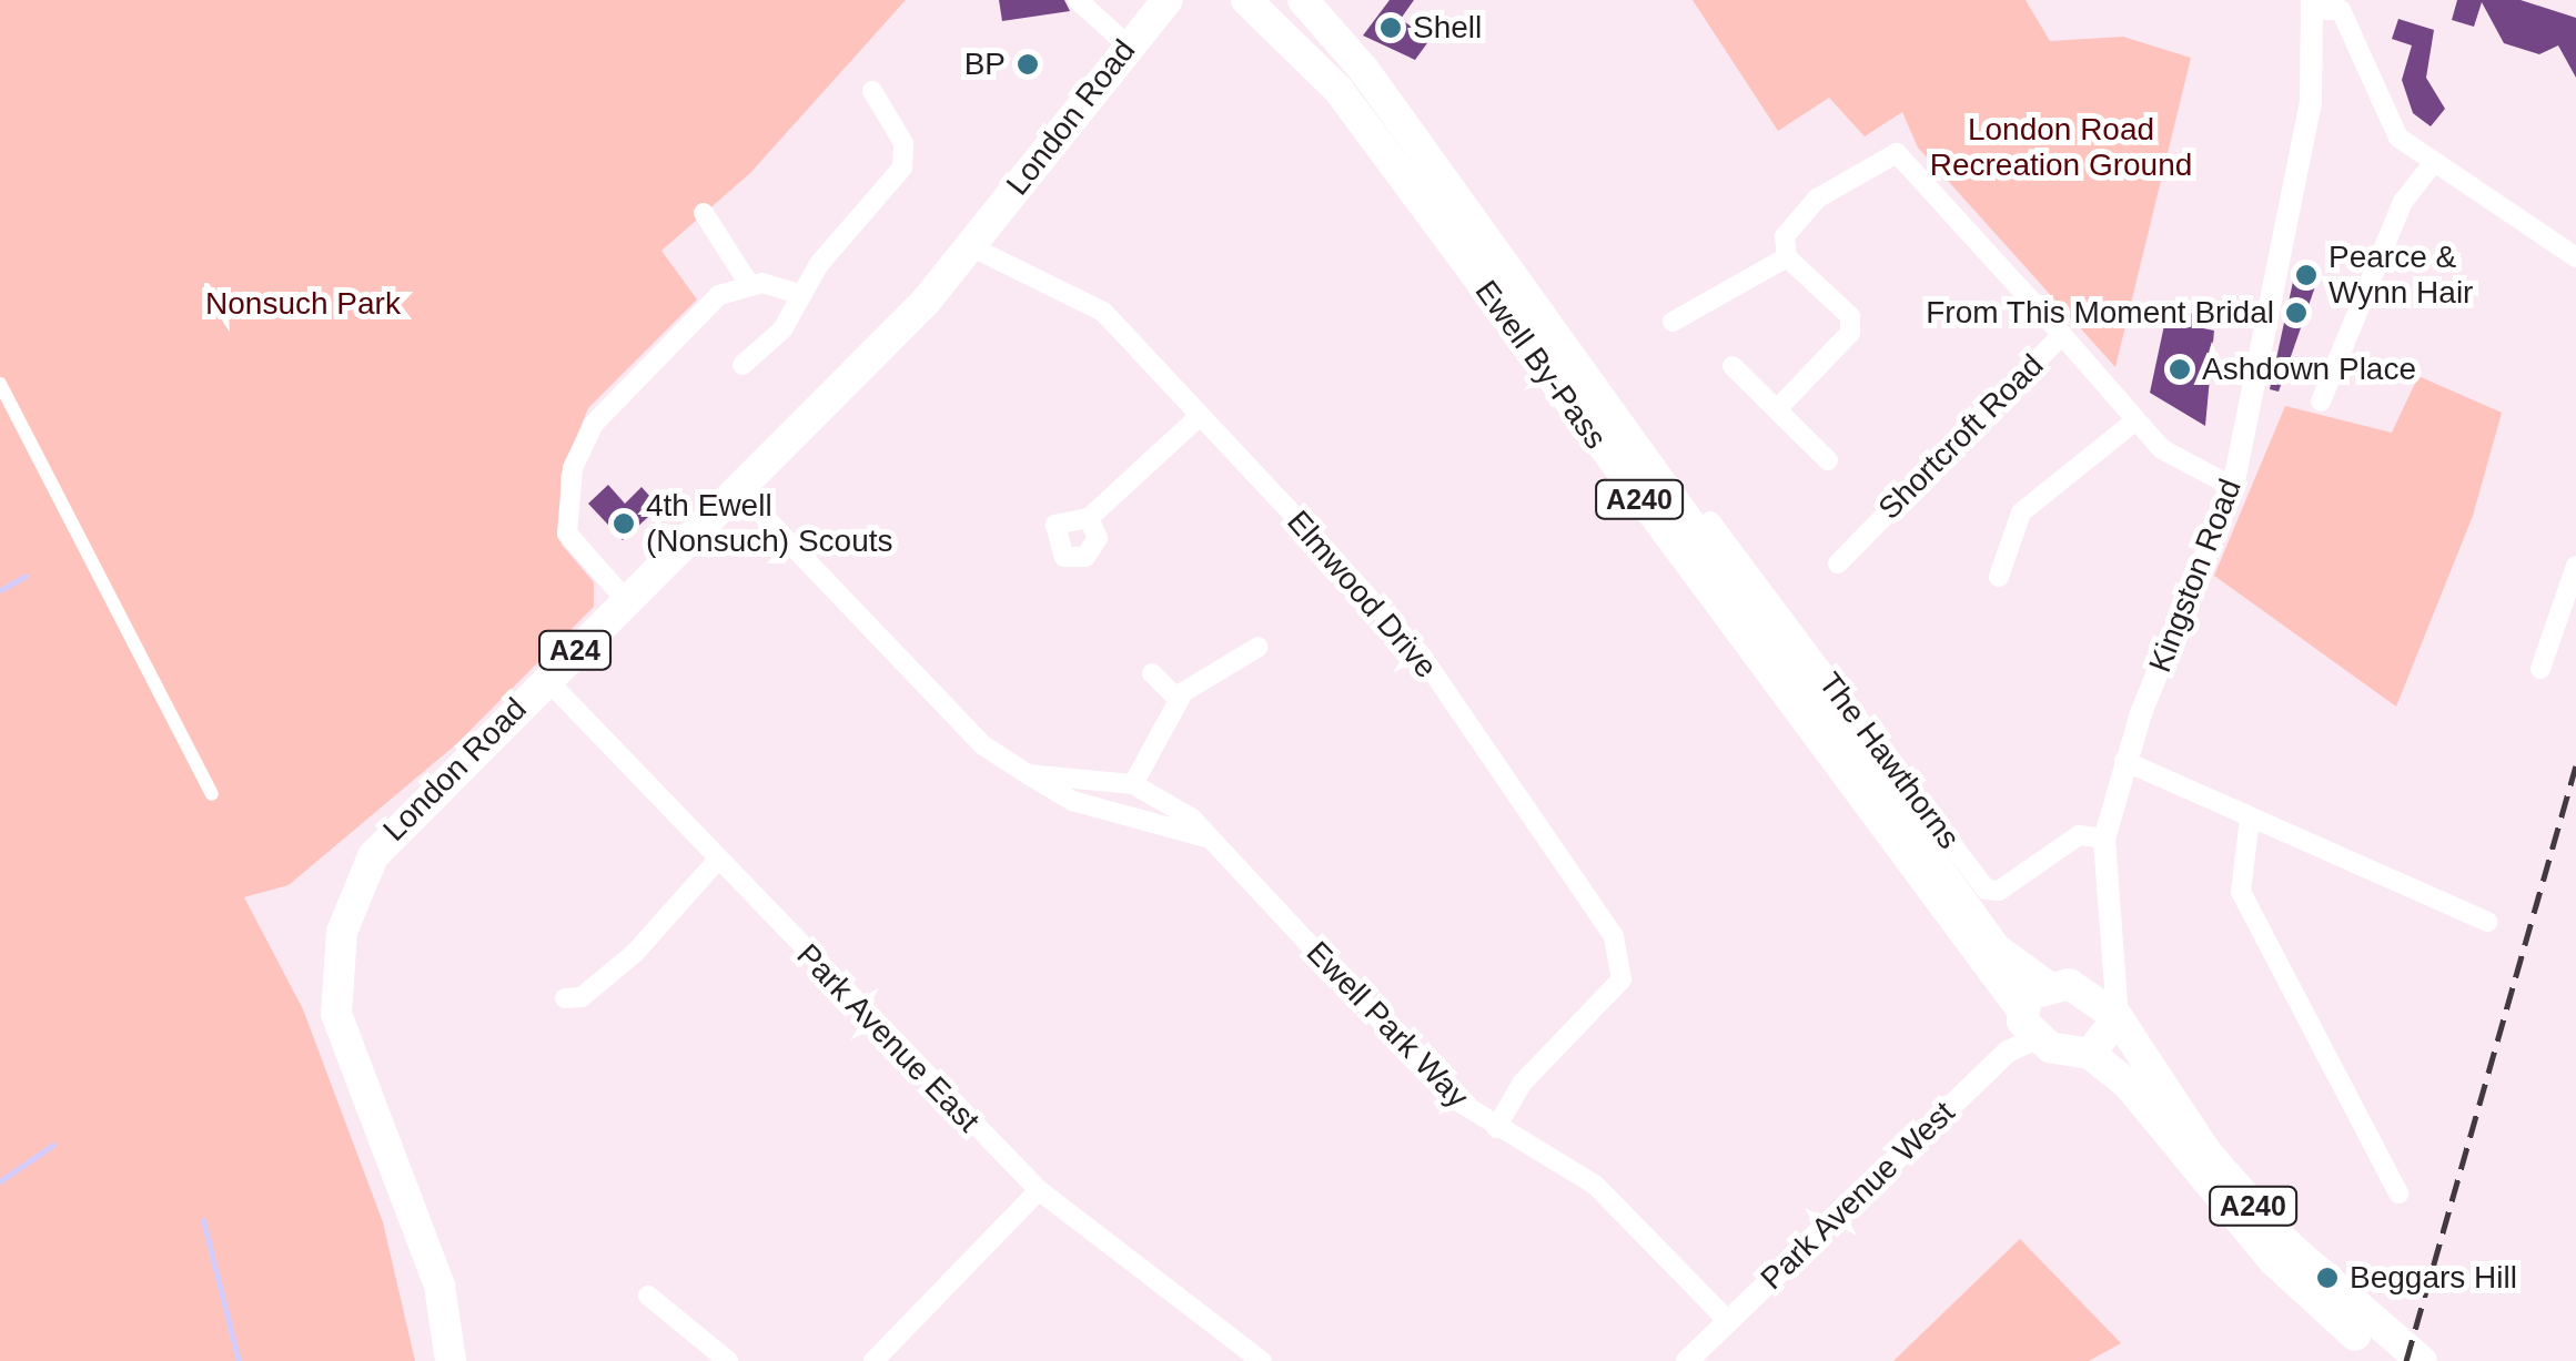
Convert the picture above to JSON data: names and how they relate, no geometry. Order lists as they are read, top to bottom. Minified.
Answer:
{"streets":{"highway":["London Road","Ewell By-Pass","A240","Kingston Road","A24"],"street":["Shortcroft Road","Elmwood Drive","The Hawthorns","Ewell Park Way","Park Avenue East","Park Avenue West"]},"crossings":[["London Road","Elmwood Drive"],["London Road","Park Avenue East"],["Ewell By-Pass","Kingston Road"],["Ewell By-Pass","Park Avenue West"],["Shortcroft Road","Kingston Road"],["Kingston Road","The Hawthorns"],["Elmwood Drive","Ewell Park Way"],["Ewell Park Way","Park Avenue West"]],"parks":["London Road Recreation Ground","Nonsuch Park"],"places":["Shell","BP","Pearce & Wynn Hair","From This Moment Bridal","Ashdown Place","4th Ewell (Nonsuch) Scouts","Beggars Hill"]}
